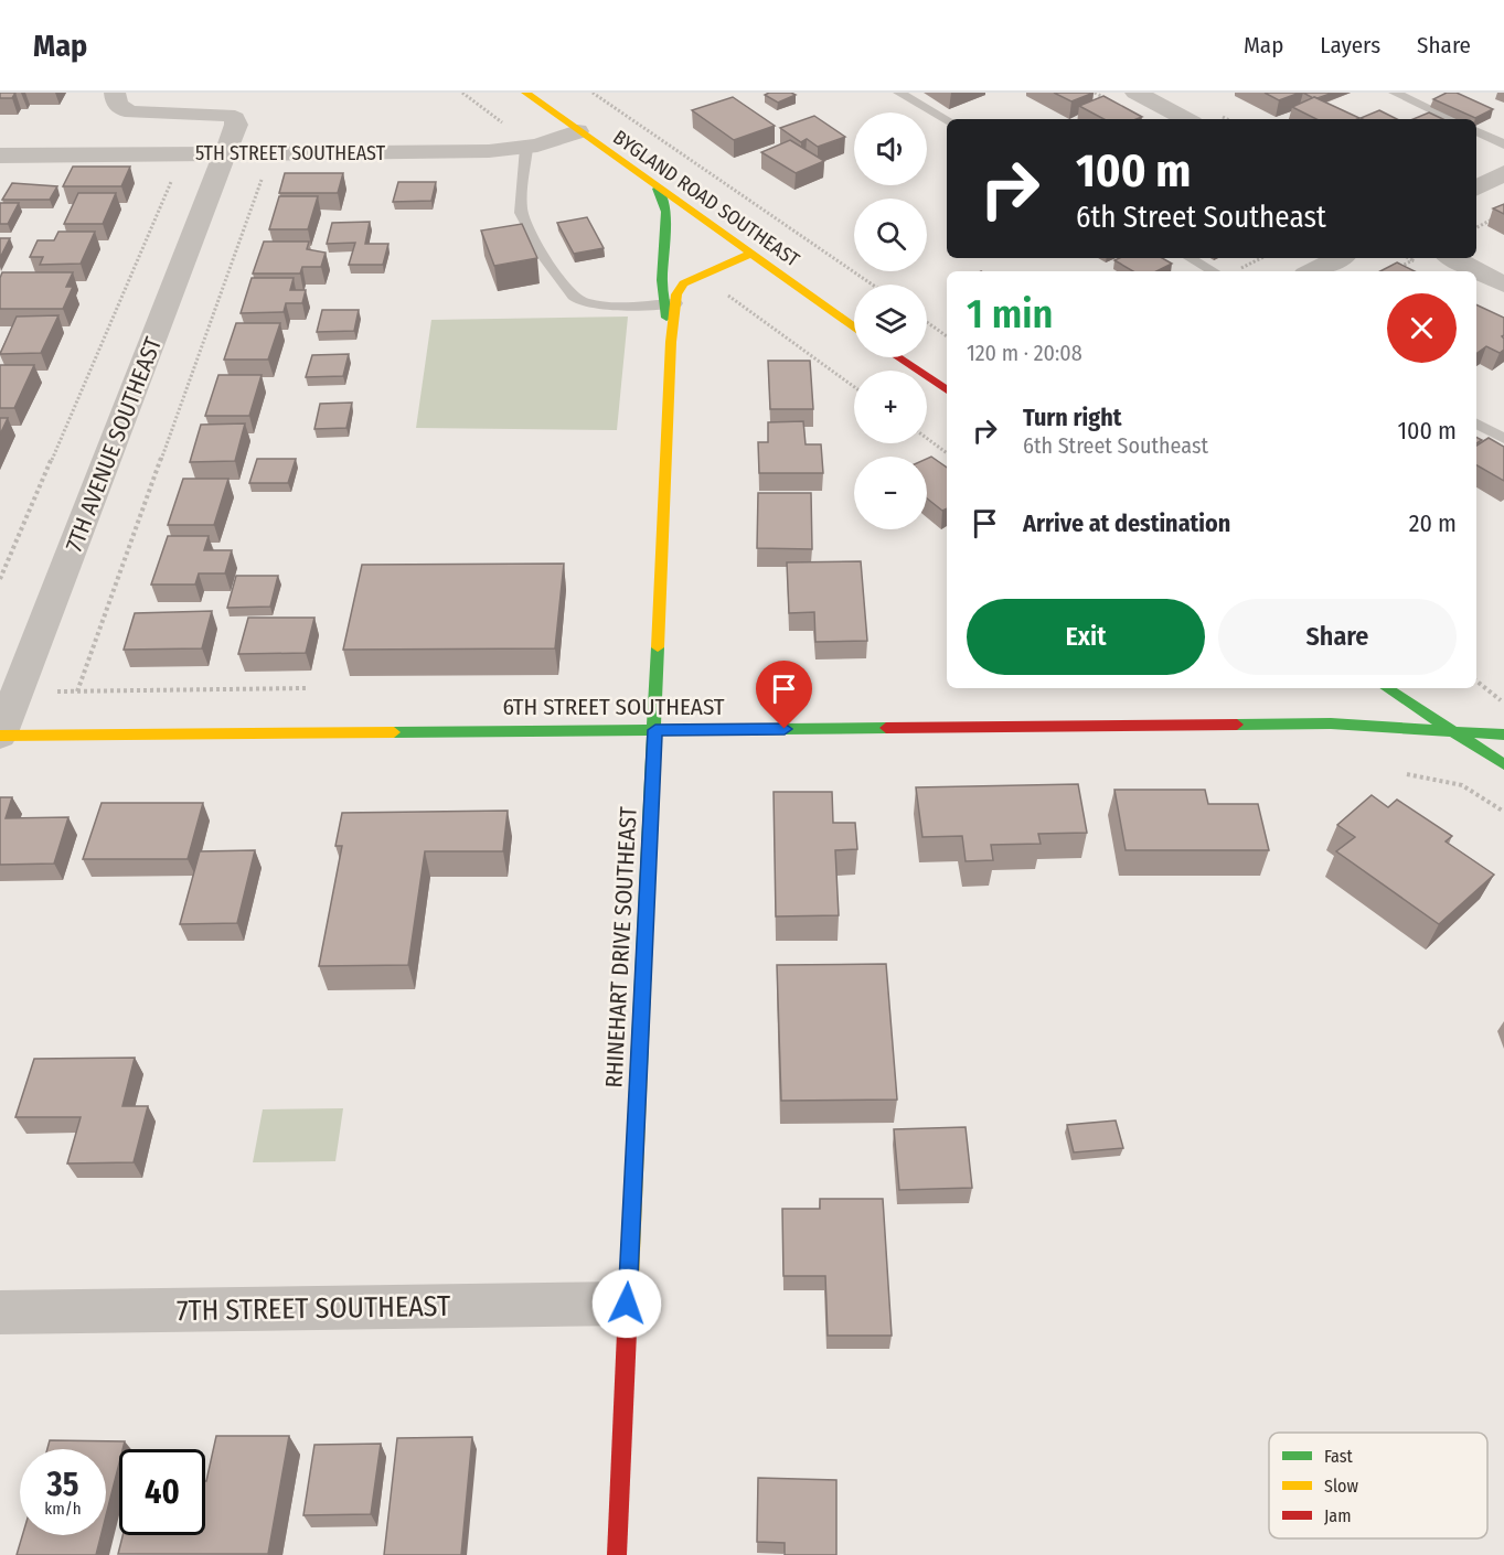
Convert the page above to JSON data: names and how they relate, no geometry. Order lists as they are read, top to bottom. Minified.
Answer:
{"streets":{"street":["5TH STREET SOUTHEAST","BYGLAND ROAD SOUTHEAST","7TH AVENUE SOUTHEAST","6TH STREET SOUTHEAST","RHINEHART DRIVE SOUTHEAST","7TH STREET SOUTHEAST"]},"crossings":[["5TH STREET SOUTHEAST","BYGLAND ROAD SOUTHEAST"],["5TH STREET SOUTHEAST","7TH AVENUE SOUTHEAST"],["BYGLAND ROAD SOUTHEAST","RHINEHART DRIVE SOUTHEAST"],["7TH AVENUE SOUTHEAST","6TH STREET SOUTHEAST"],["6TH STREET SOUTHEAST","RHINEHART DRIVE SOUTHEAST"],["RHINEHART DRIVE SOUTHEAST","7TH STREET SOUTHEAST"]],"legend":["Fast","Slow","Jam"],"page":{"header":"Map","nav":["Map","Layers","Share"],"map_buttons":["+","−"],"turn":["100 m","6th Street Southeast"],"heading":["1 min","120 m · 20:08"],"list":[{"name":"Turn right","note":"6th Street Southeast","value":"100 m"},{"name":"Arrive at destination","value":"20 m"}],"buttons":["Exit","Share"],"speed":"35 km/h","limit":"40"}}
